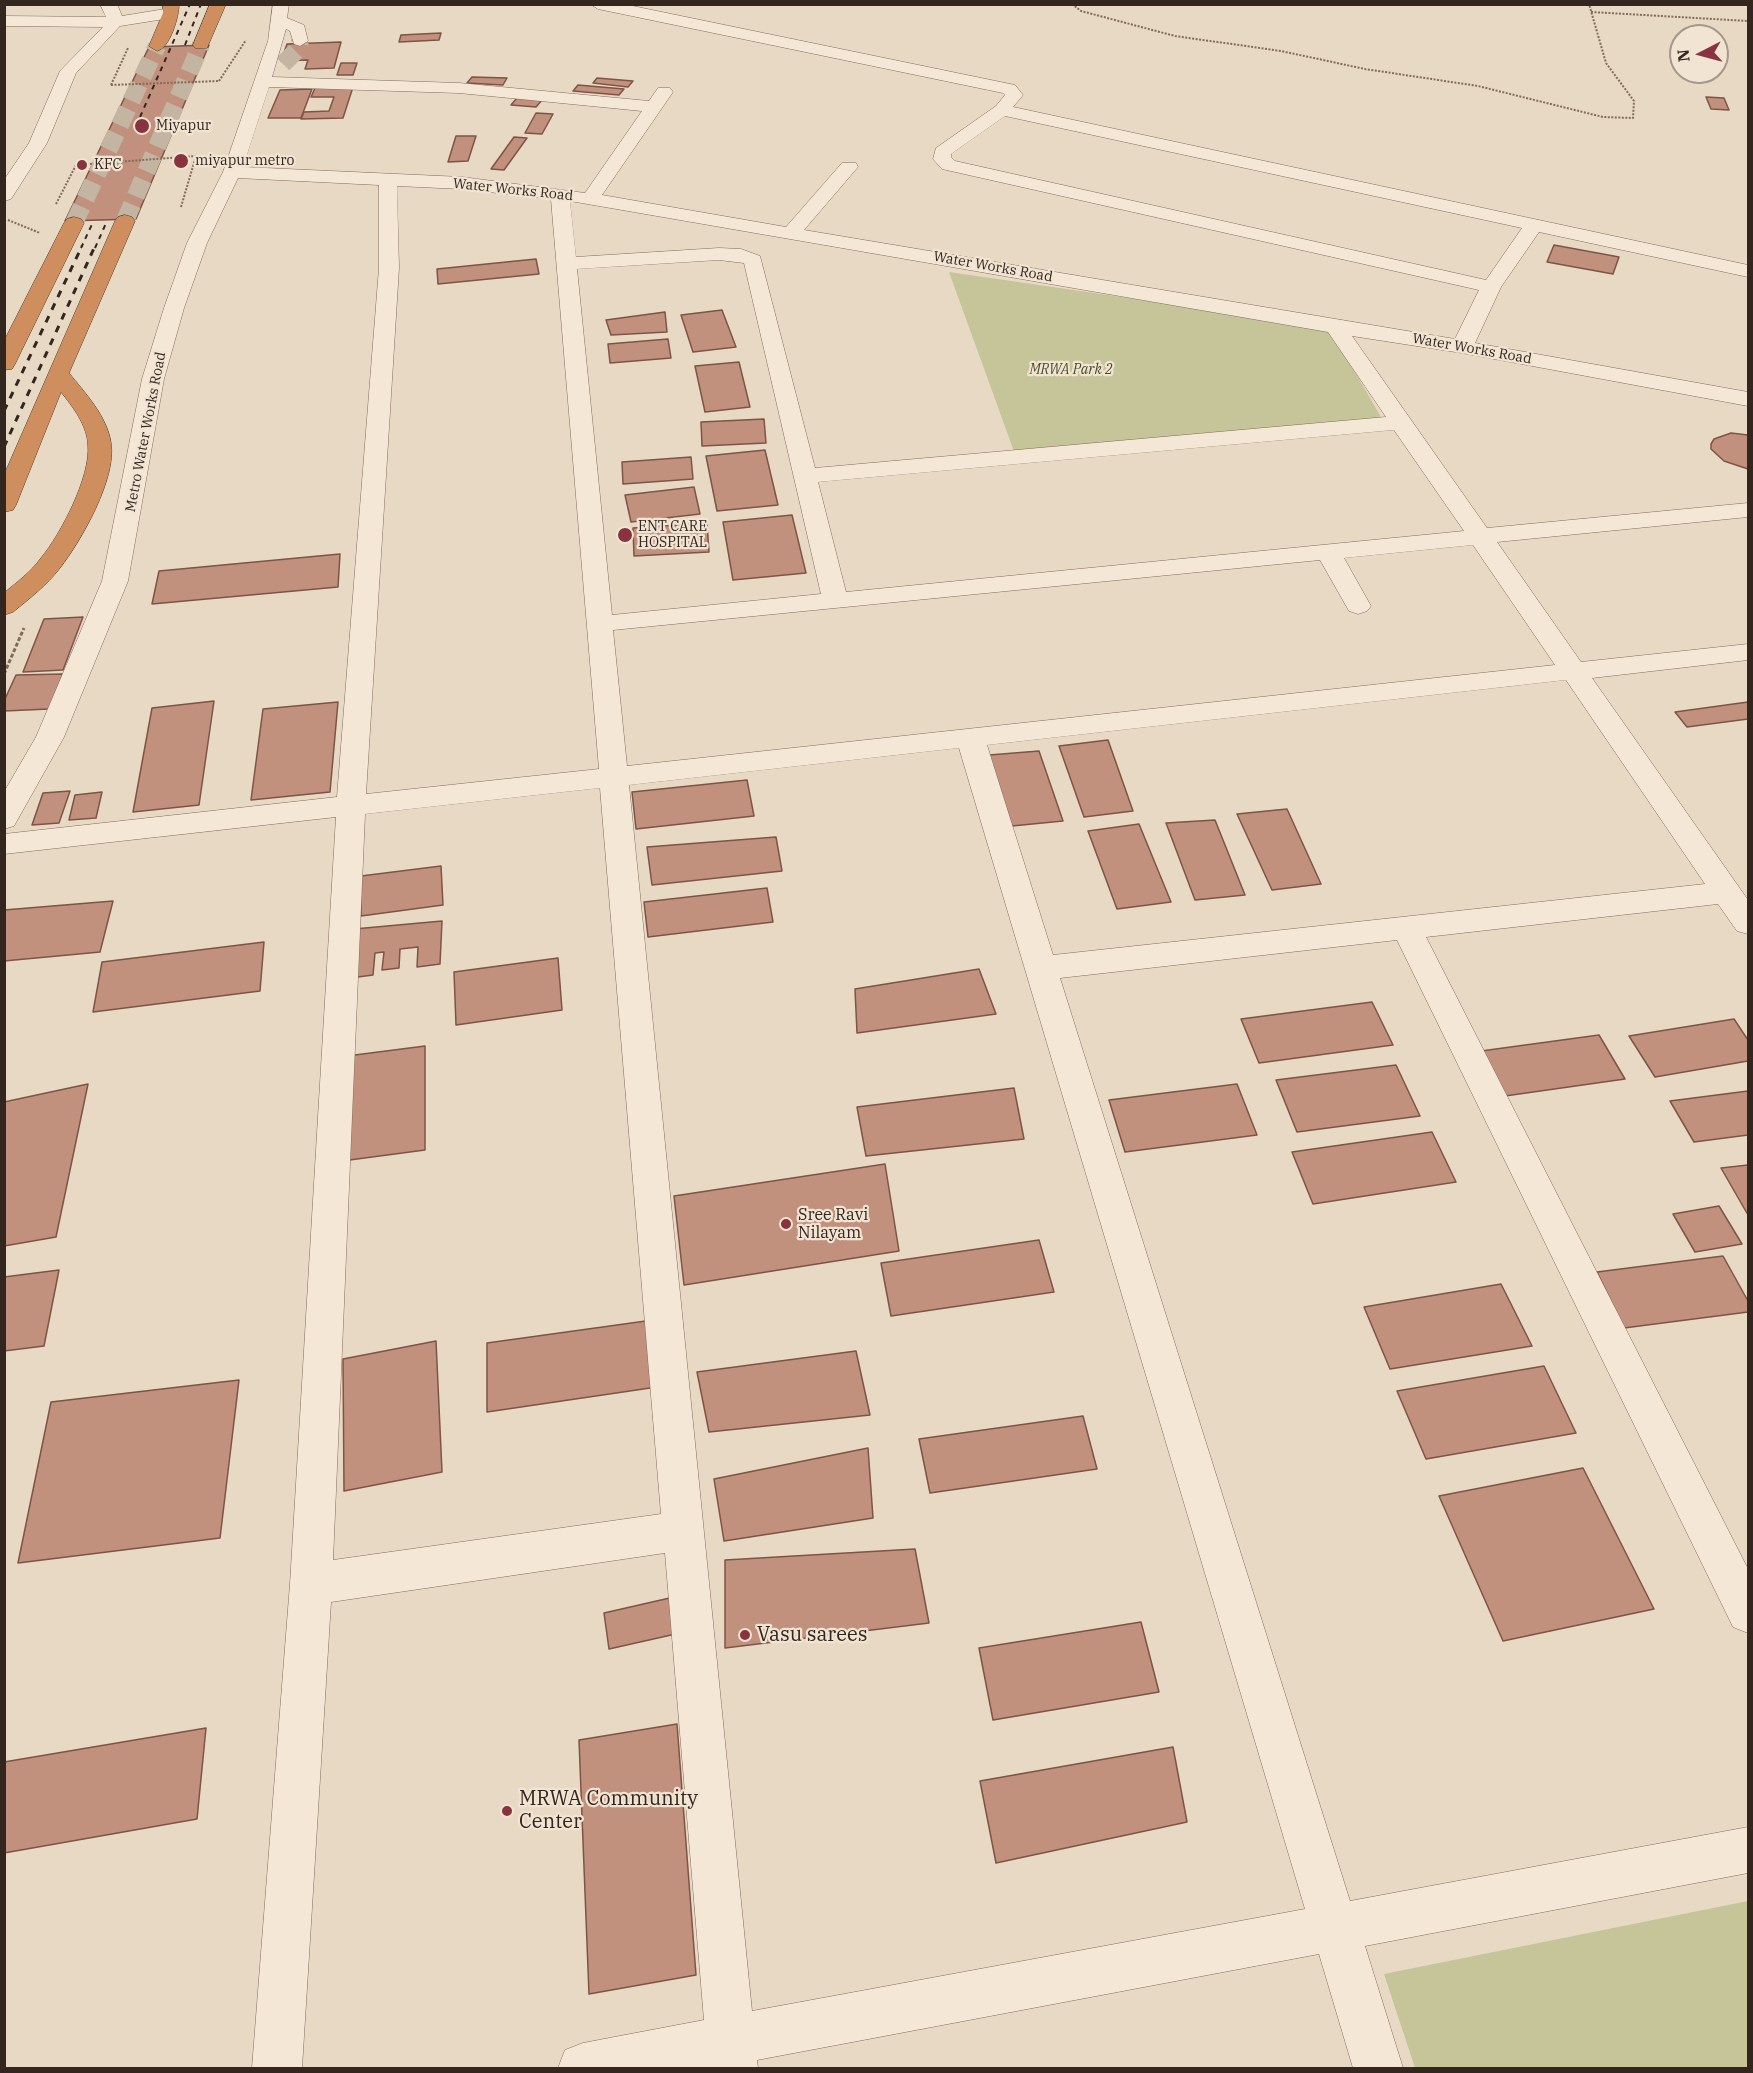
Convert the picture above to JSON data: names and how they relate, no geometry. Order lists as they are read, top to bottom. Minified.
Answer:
{"streets":{"street":["Water Works Road","Metro Water Works Road"]},"crossings":[["Water Works Road","Metro Water Works Road"]],"parks":["MRWA Park 2"],"places":["Miyapur","miyapur metro","KFC","ENT CARE HOSPITAL","Sree Ravi Nilayam","Vasu sarees","MRWA Community Center"],"north":"left"}
